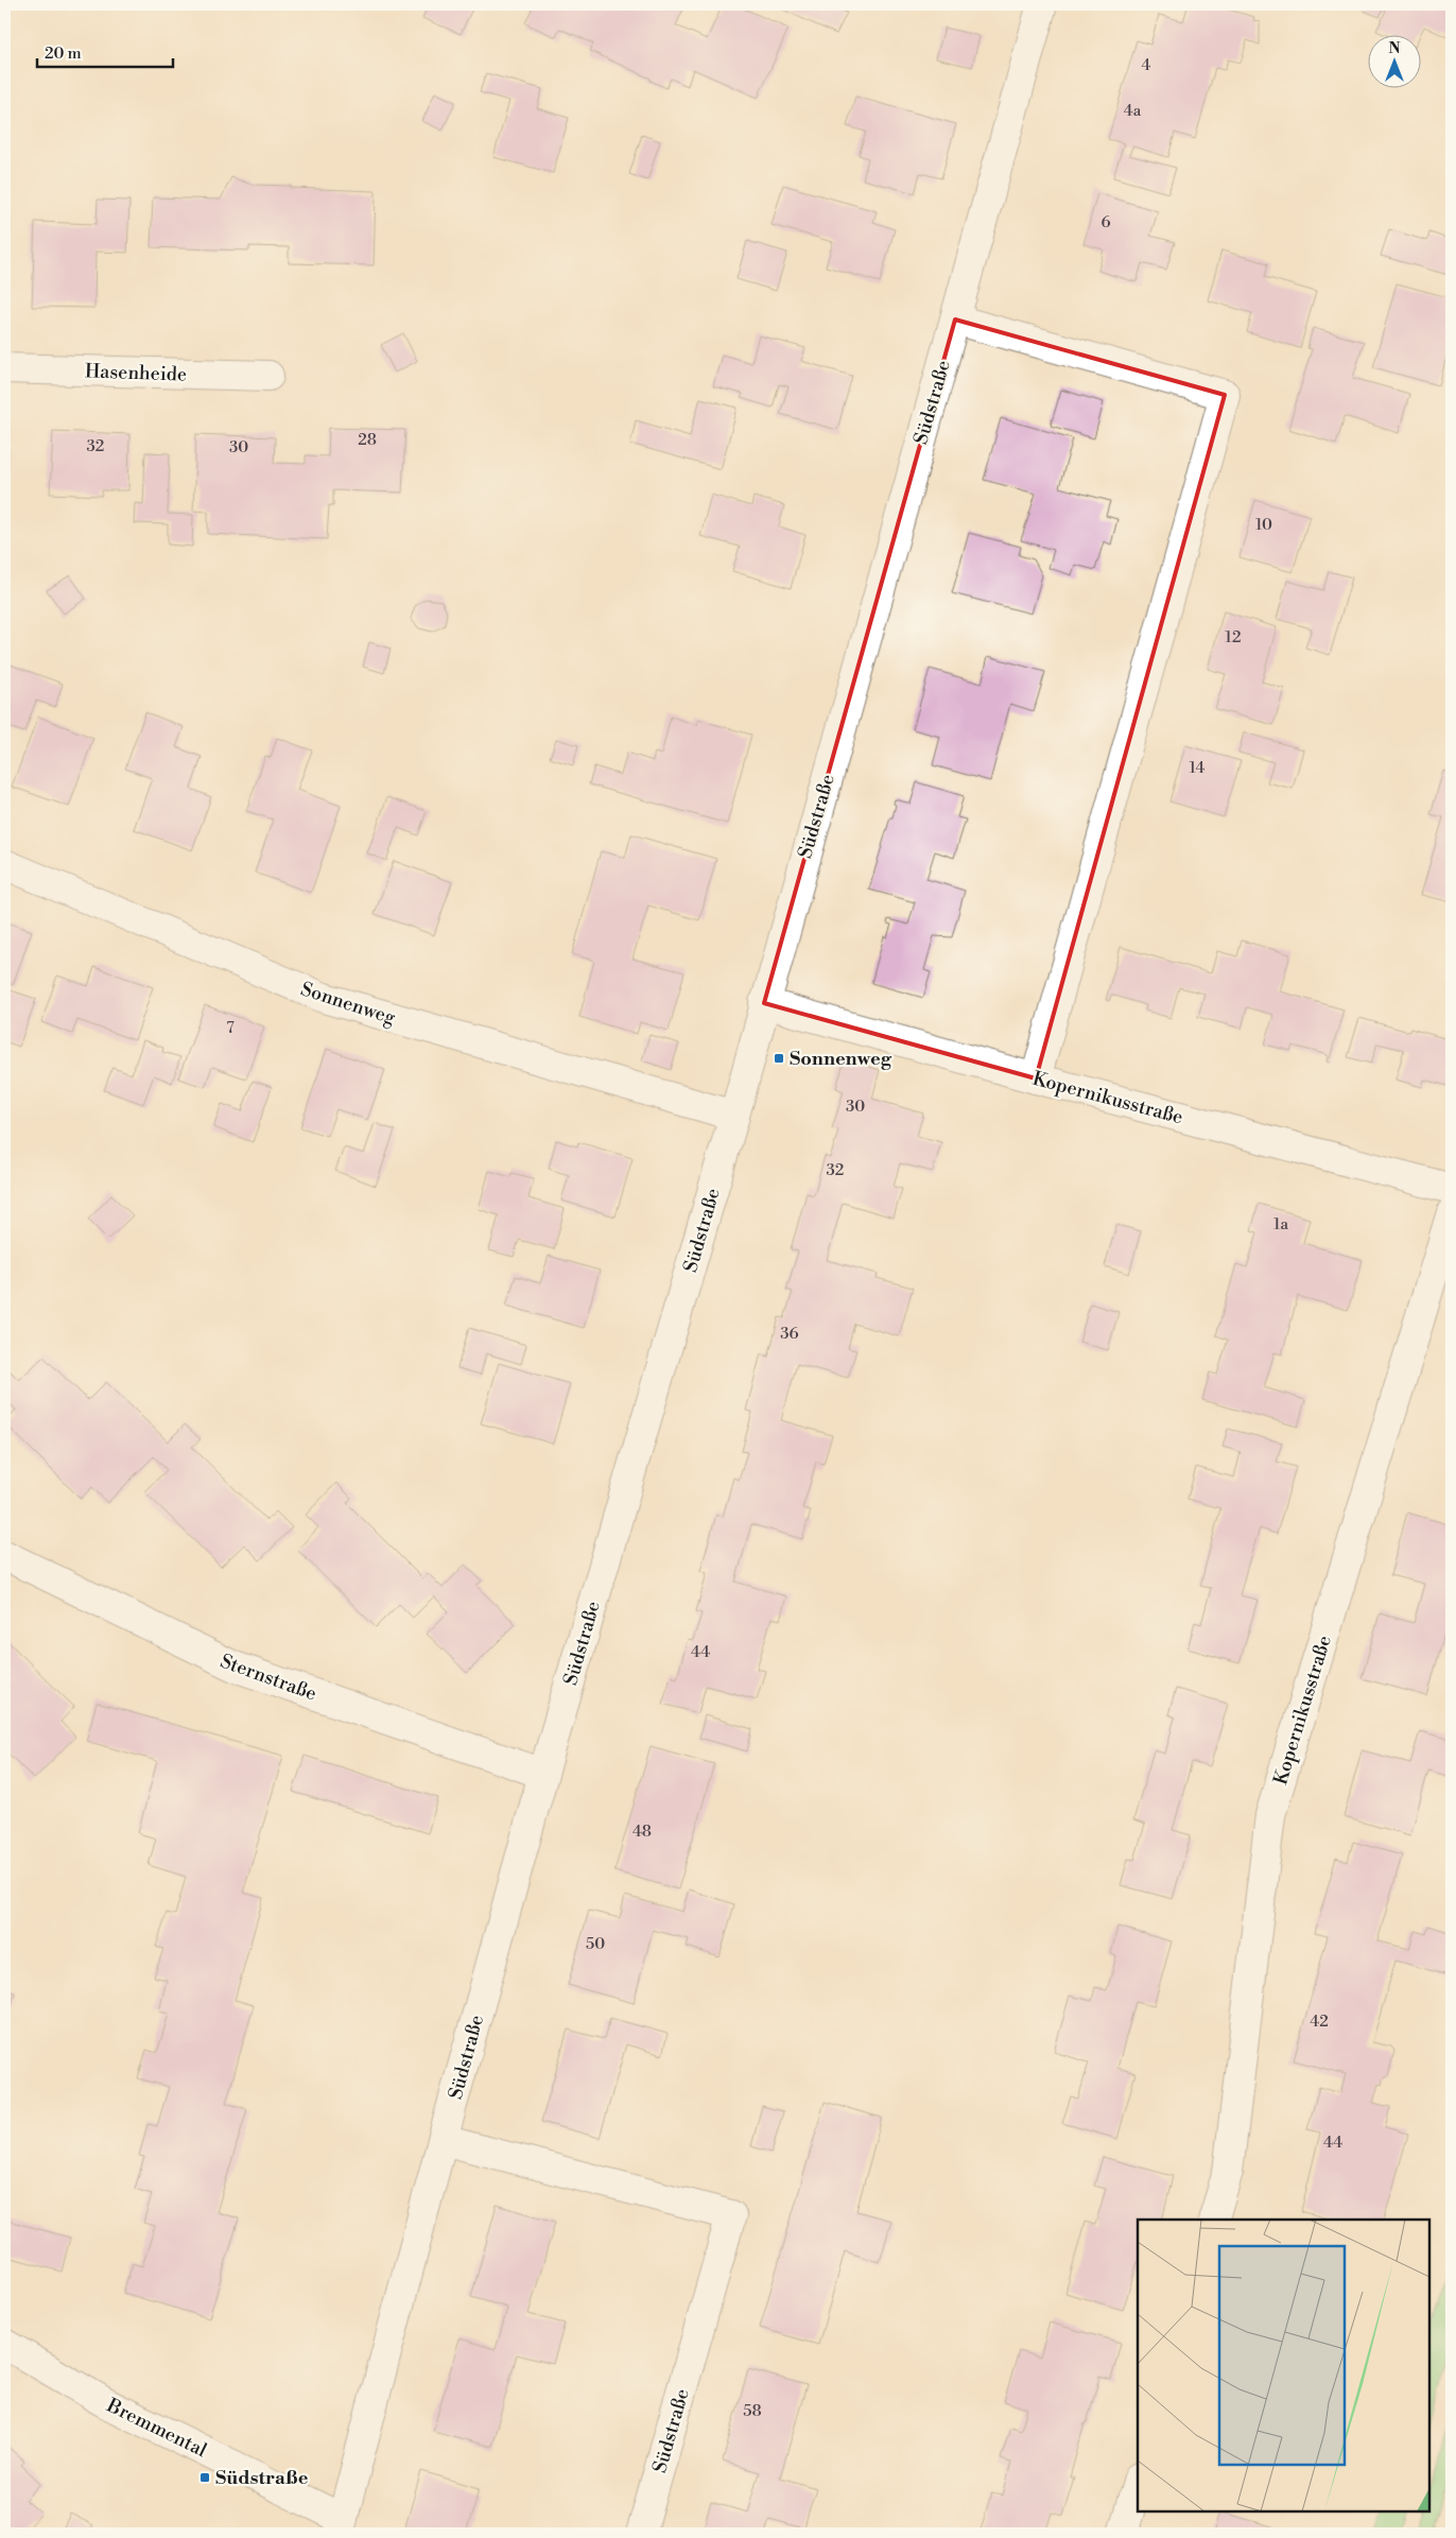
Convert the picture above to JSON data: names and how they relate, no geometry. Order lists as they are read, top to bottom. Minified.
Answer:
{"streets":{"street":["Hasenheide","Südstraße","Sonnenweg","Kopernikusstraße","Sternstraße","Bremmental"]},"crossings":[["Südstraße","Sonnenweg"],["Südstraße","Kopernikusstraße"],["Südstraße","Sternstraße"],["Südstraße","Bremmental"]],"places":{"transit":["Sonnenweg","Südstraße"]},"house_numbers":["4","4a","6","28","32","30","10","12","14","7","30","32","1a","36","44","48","50","42","44","58"],"scale_bar":"20 m","north":"top"}
